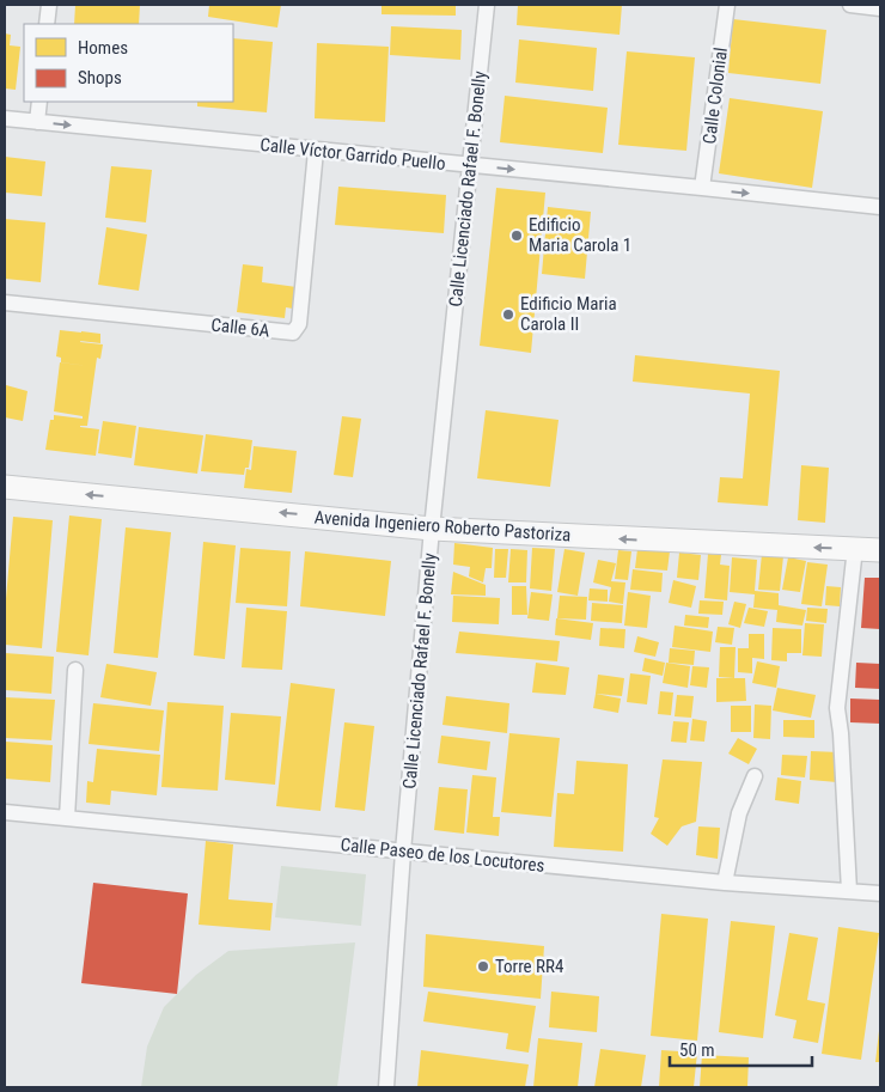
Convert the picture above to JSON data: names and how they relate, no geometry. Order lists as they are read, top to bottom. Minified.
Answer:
{"streets":{"street":["Calle Colonial","Calle Víctor Garrido Puello","Calle Licenciado Rafael F. Bonelly","Calle 6A","Avenida Ingeniero Roberto Pastoriza","Calle Paseo de los Locutores"]},"crossings":[["Calle Colonial","Calle Víctor Garrido Puello"],["Calle Víctor Garrido Puello","Calle Licenciado Rafael F. Bonelly"],["Calle Víctor Garrido Puello","Calle 6A"],["Calle Licenciado Rafael F. Bonelly","Avenida Ingeniero Roberto Pastoriza"],["Calle Licenciado Rafael F. Bonelly","Calle Paseo de los Locutores"]],"one_way":["Calle Víctor Garrido Puello","Avenida Ingeniero Roberto Pastoriza"],"places":["Edificio Maria Carola 1","Edificio Maria Carola II","Torre RR4"],"legend":["Homes","Shops"],"scale_bar":"50 m"}
